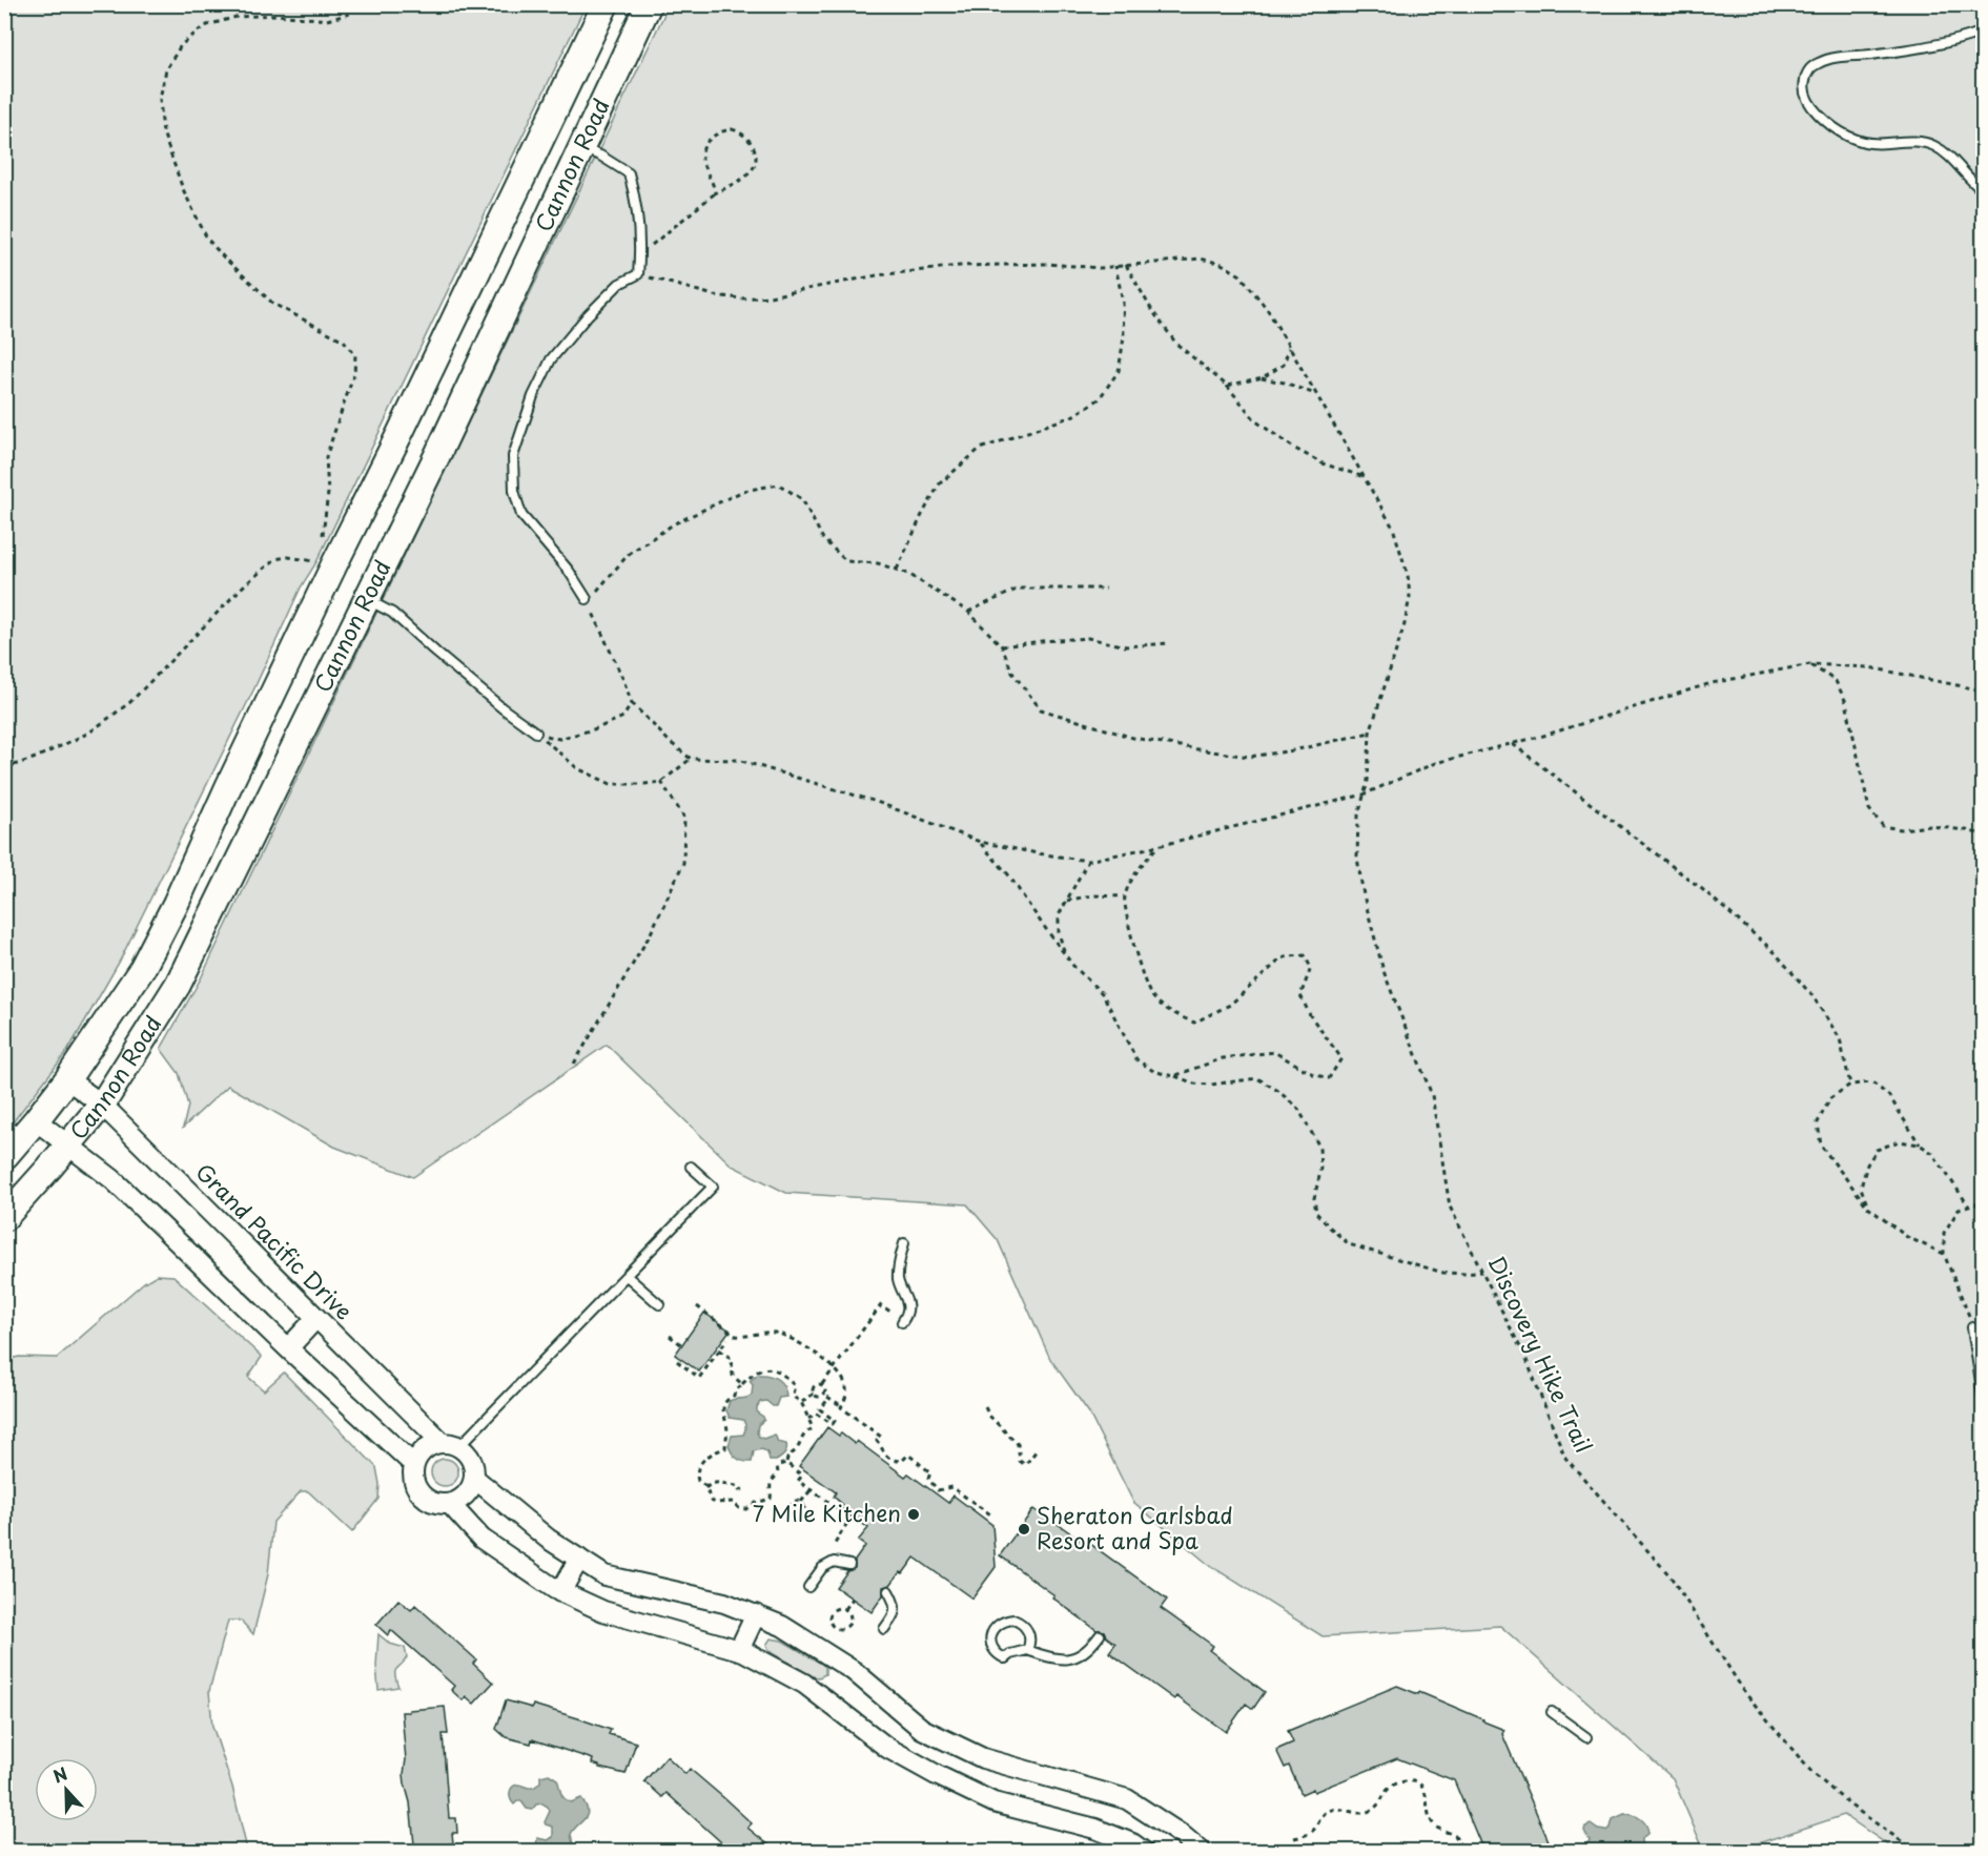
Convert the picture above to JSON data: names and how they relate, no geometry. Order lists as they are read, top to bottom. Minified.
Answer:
{"streets":{"main road":["Cannon Road"],"street":["Grand Pacific Drive"],"path":["Discovery Hike Trail"]},"crossings":[["Cannon Road","Grand Pacific Drive"]],"places":["7 Mile Kitchen","Sheraton Carlsbad Resort and Spa"],"north":"top"}
